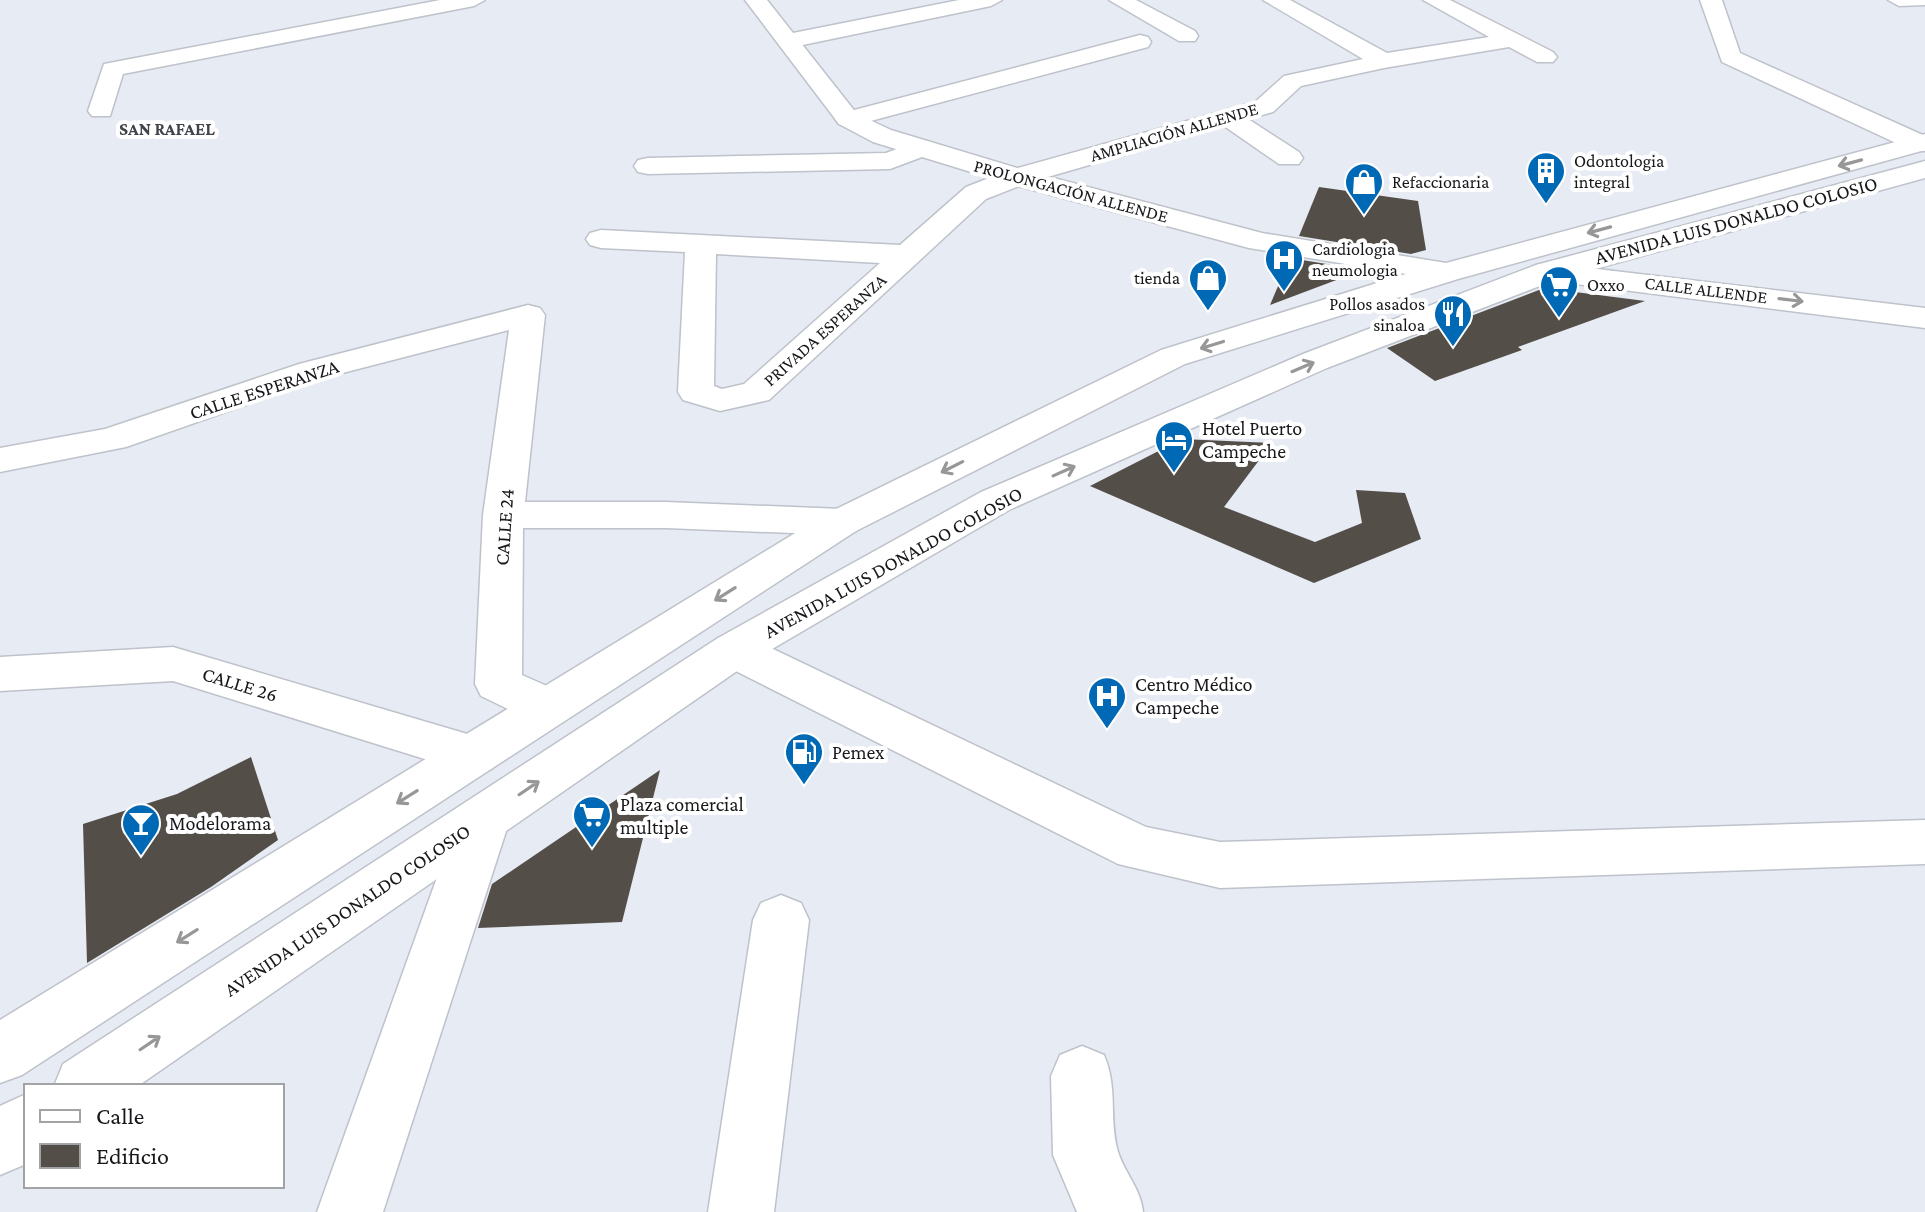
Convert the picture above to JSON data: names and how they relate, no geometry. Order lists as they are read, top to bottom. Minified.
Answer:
{"streets":{"street":["AMPLIACIÓN ALLENDE","PROLONGACIÓN ALLENDE","AVENIDA LUIS DONALDO COLOSIO","CALLE ALLENDE","PRIVADA ESPERANZA","CALLE ESPERANZA","CALLE 24","CALLE 26"]},"crossings":[["AMPLIACIÓN ALLENDE","PROLONGACIÓN ALLENDE"],["AMPLIACIÓN ALLENDE","PRIVADA ESPERANZA"],["PROLONGACIÓN ALLENDE","AVENIDA LUIS DONALDO COLOSIO"],["PROLONGACIÓN ALLENDE","CALLE ALLENDE"],["PROLONGACIÓN ALLENDE","PRIVADA ESPERANZA"],["AVENIDA LUIS DONALDO COLOSIO","CALLE ALLENDE"],["AVENIDA LUIS DONALDO COLOSIO","CALLE 24"],["AVENIDA LUIS DONALDO COLOSIO","CALLE 26"],["CALLE ESPERANZA","CALLE 24"]],"one_way":["CALLE ALLENDE"],"districts":["SAN RAFAEL"],"places":{"building":["Odontologia integral"],"shop":["Refaccionaria","tienda"],"hospital":["Cardiologia neumologia","Centro Médico Campeche"],"supermarket":["Oxxo","Plaza comercial multiple"],"restaurant":["Pollos asados sinaloa"],"hotel":["Hotel Puerto Campeche"],"fuel station":["Pemex"],"bar":["Modelorama"]},"legend":["Calle","Edificio"]}
